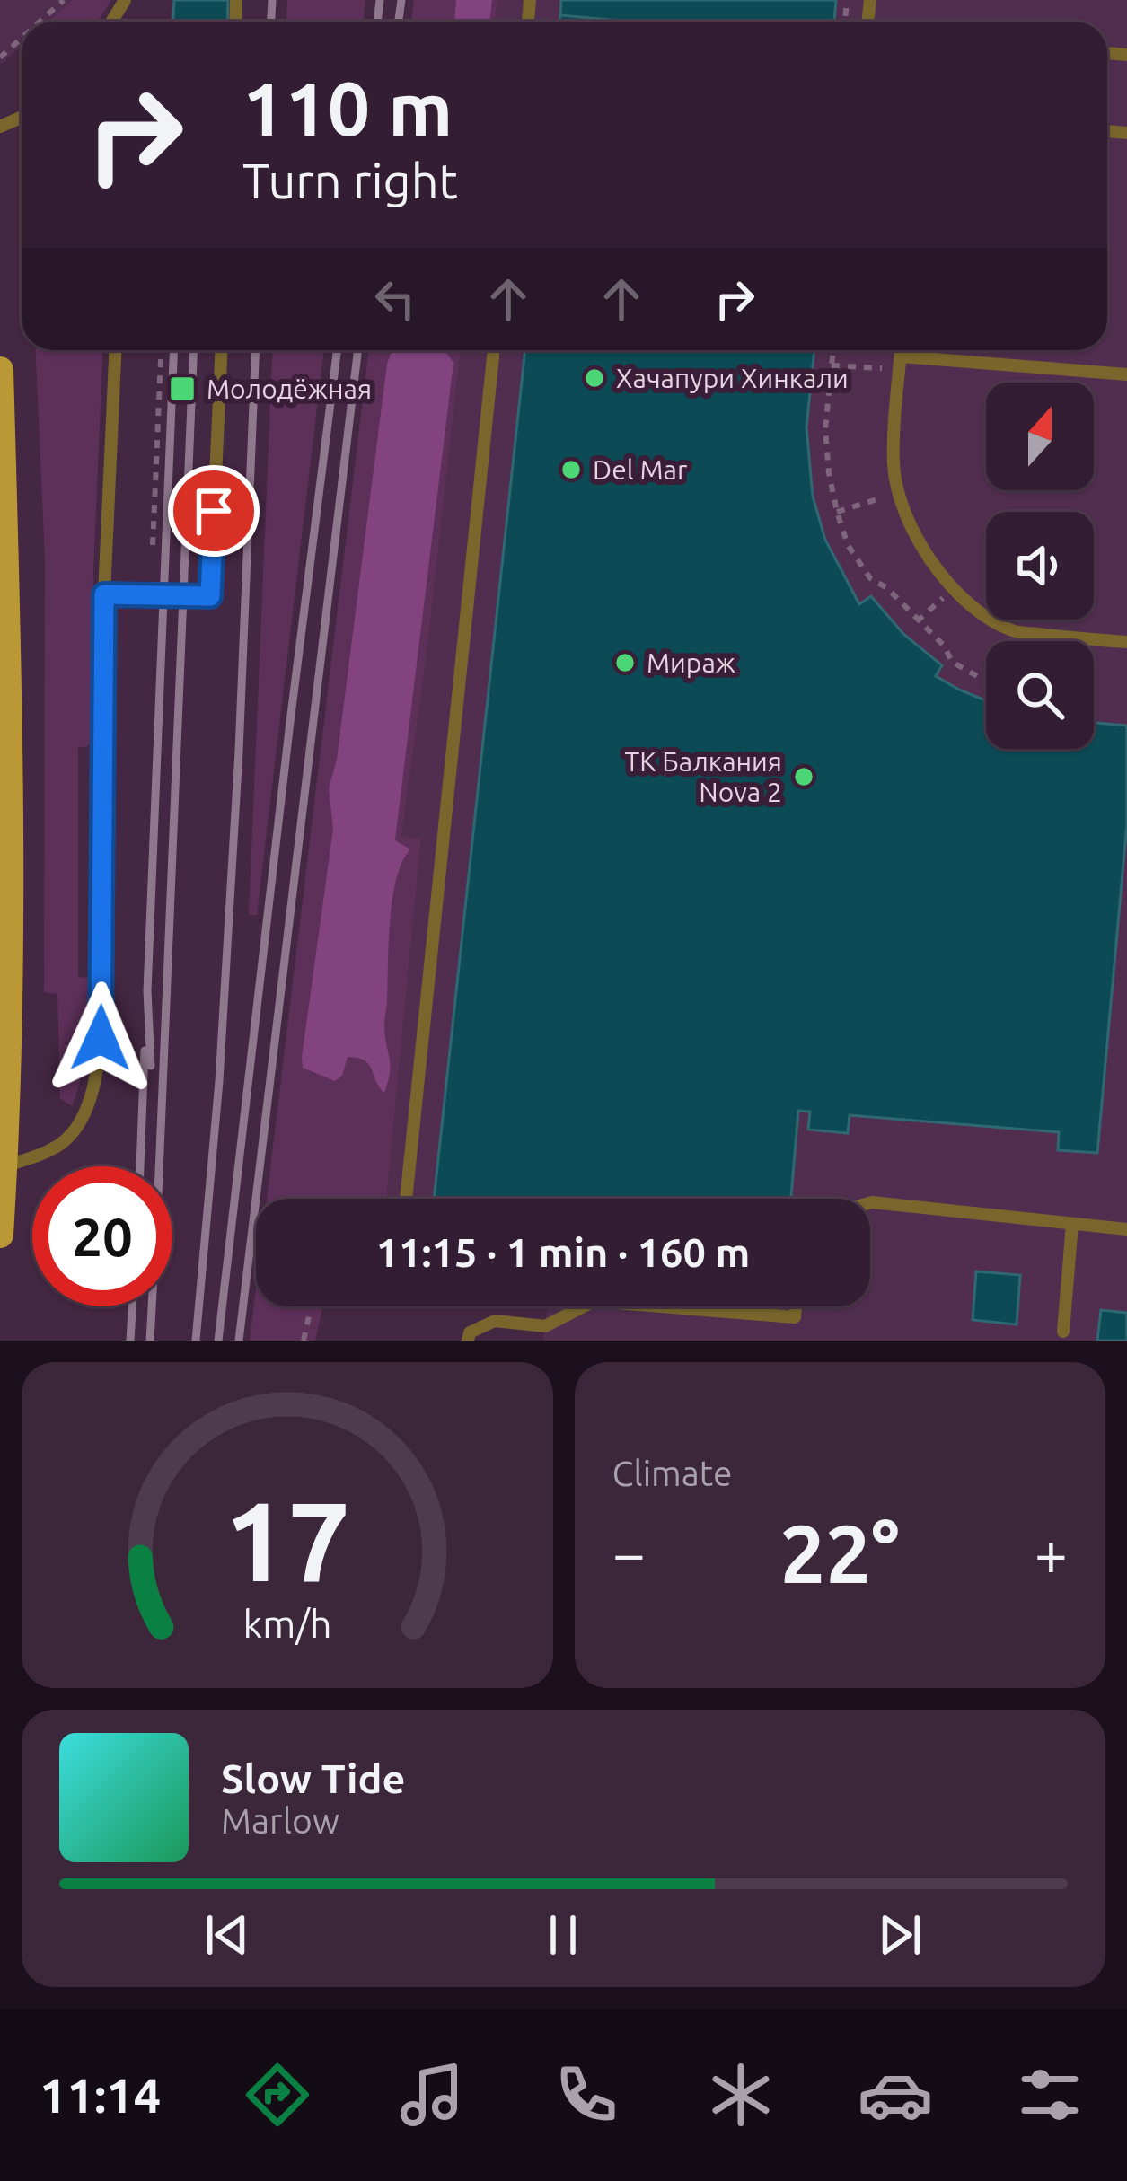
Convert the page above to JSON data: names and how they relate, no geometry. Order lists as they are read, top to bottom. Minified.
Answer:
{"places":{"other":["Хачапури Хинкали","Del Mar","Мираж","ТК Балкания Nova 2"],"transit":["Молодёжная"]},"north":"top","page":{"turn":["110 m","Turn right"],"limit":"20","trip":"11:15 · 1 min · 160 m","tile":"Climate","heat":["−","22°","+"],"song":["Slow Tide","Marlow"],"tabs":"11:14","gauge":["17","km/h"]}}
